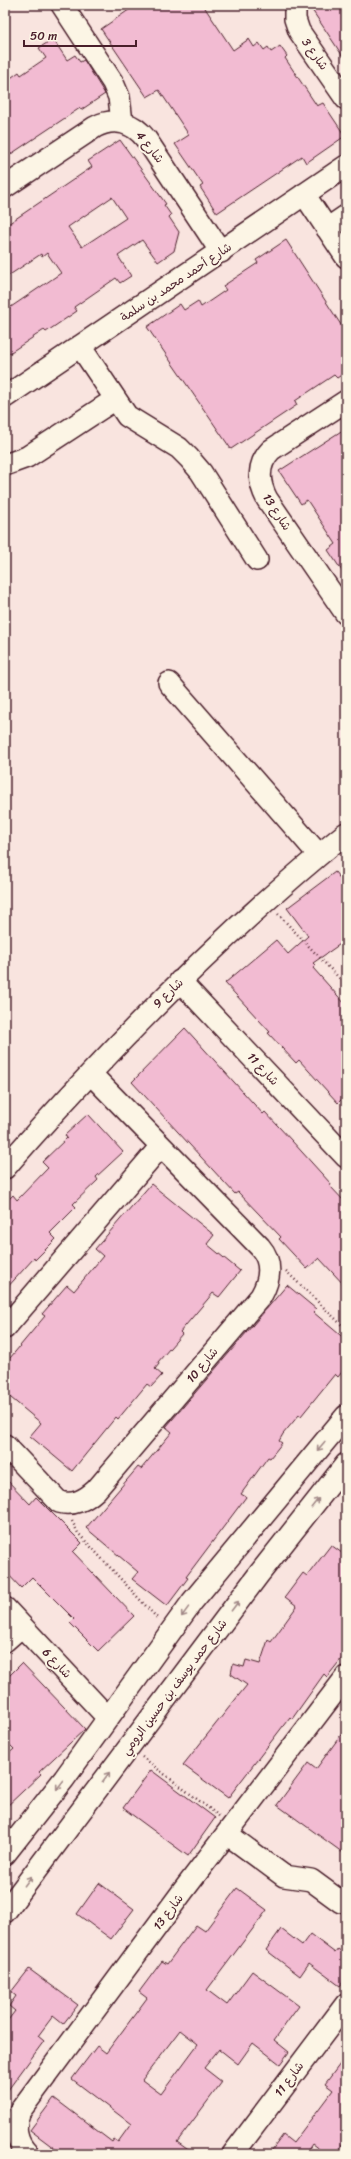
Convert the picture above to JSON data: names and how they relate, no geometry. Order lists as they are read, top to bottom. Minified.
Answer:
{"streets":{"street":["شارع 3","شارع 4","شارع أحمد محمد بن سلمة","شارع 13","شارع 9","شارع 11","شارع 10","شارع 6","شارع حمد يوسف بن حسين الرومي"]},"crossings":[["شارع 4","شارع أحمد محمد بن سلمة"],["شارع 9","شارع 11"]],"scale_bar":"50 m"}
